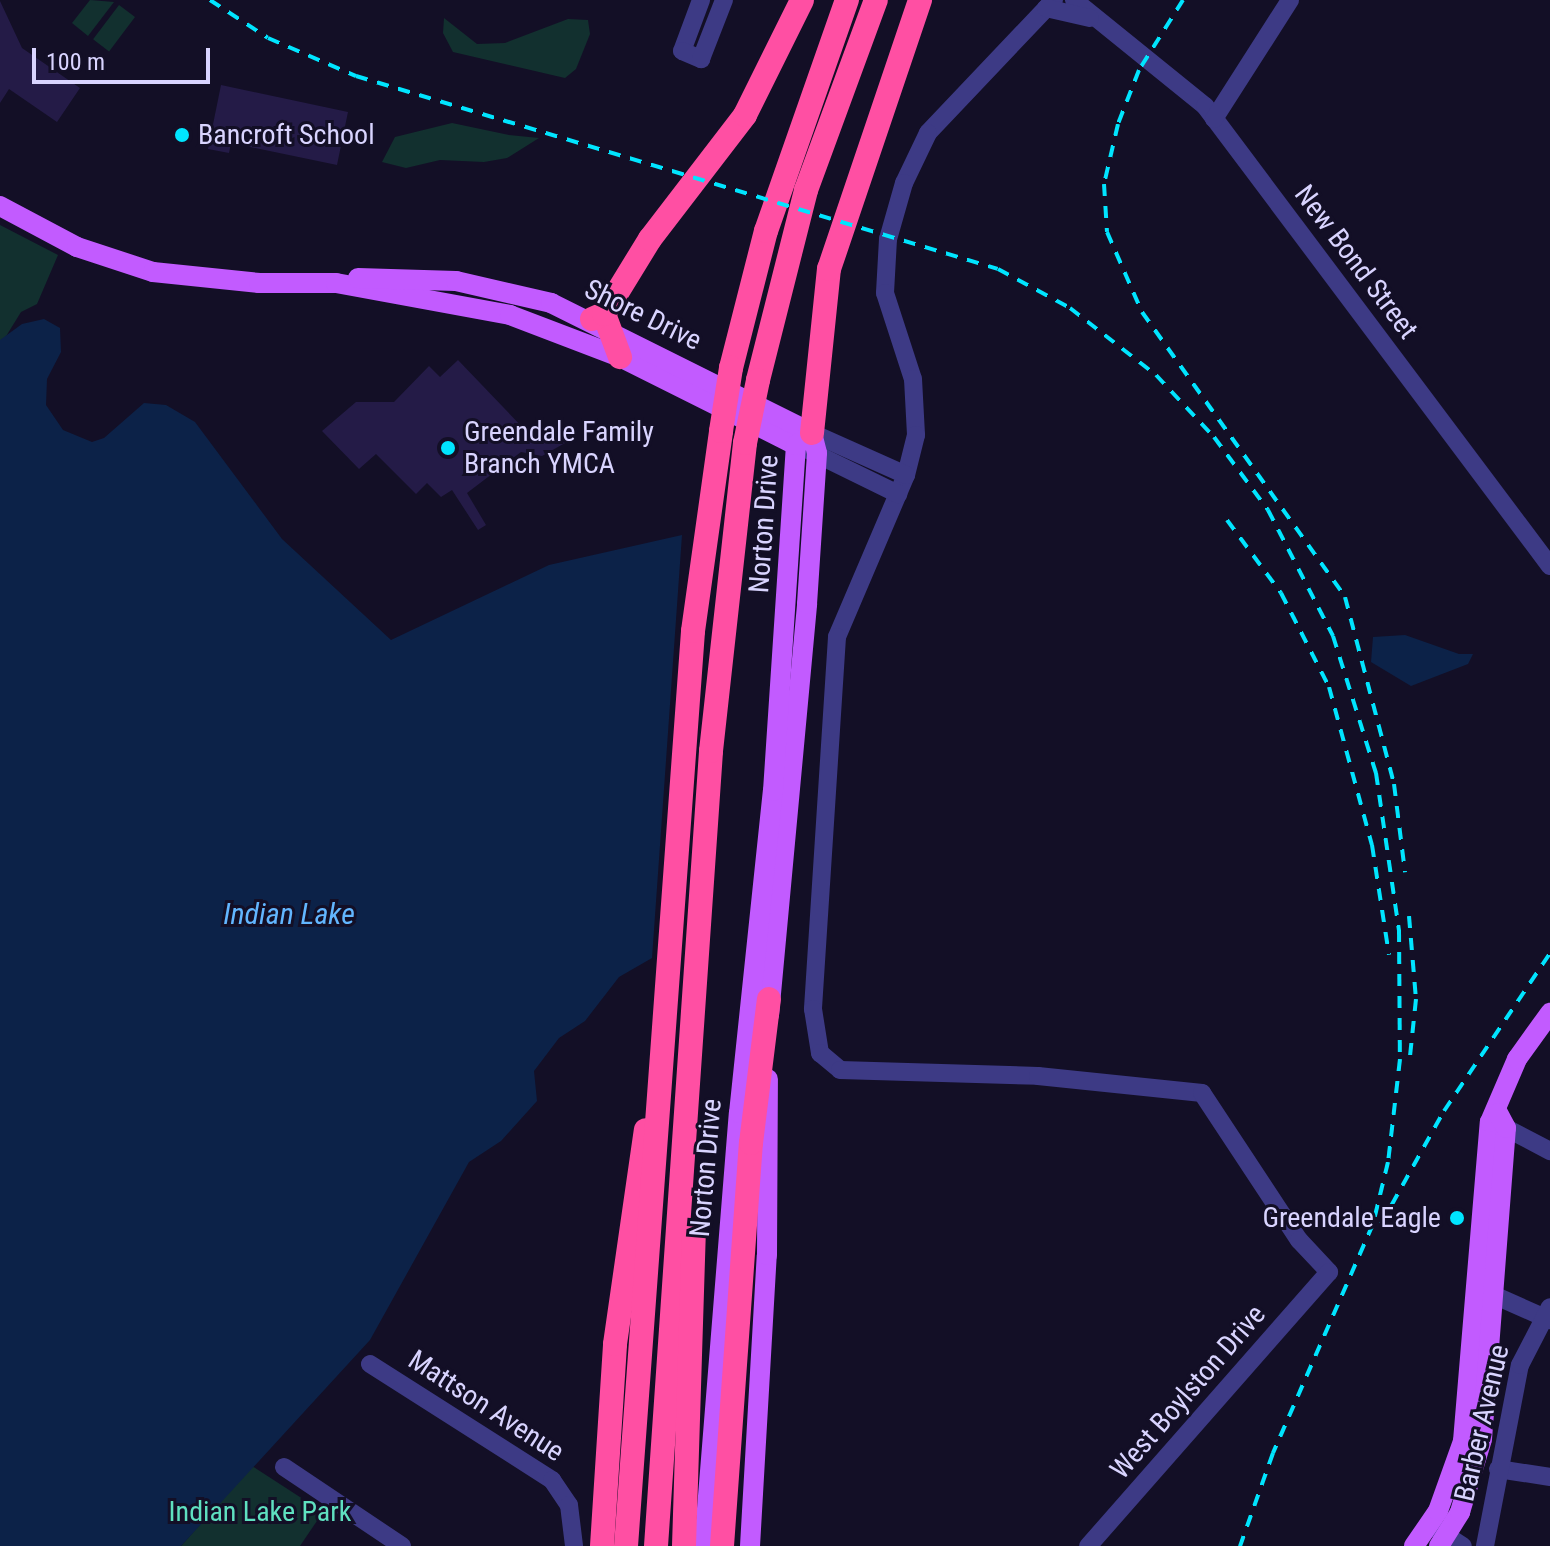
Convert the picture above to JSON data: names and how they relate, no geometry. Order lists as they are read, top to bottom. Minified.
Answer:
{"streets":{"main road":["Shore Drive","Norton Drive"],"street":["New Bond Street","West Boylston Drive","Mattson Avenue","Barber Avenue"]},"crossings":[["Shore Drive","Norton Drive"],["Shore Drive","West Boylston Drive"]],"water":["Indian Lake"],"parks":["Indian Lake Park"],"places":["Bancroft School","Greendale Family Branch YMCA","Greendale Eagle"],"scale_bar":"100 m"}
